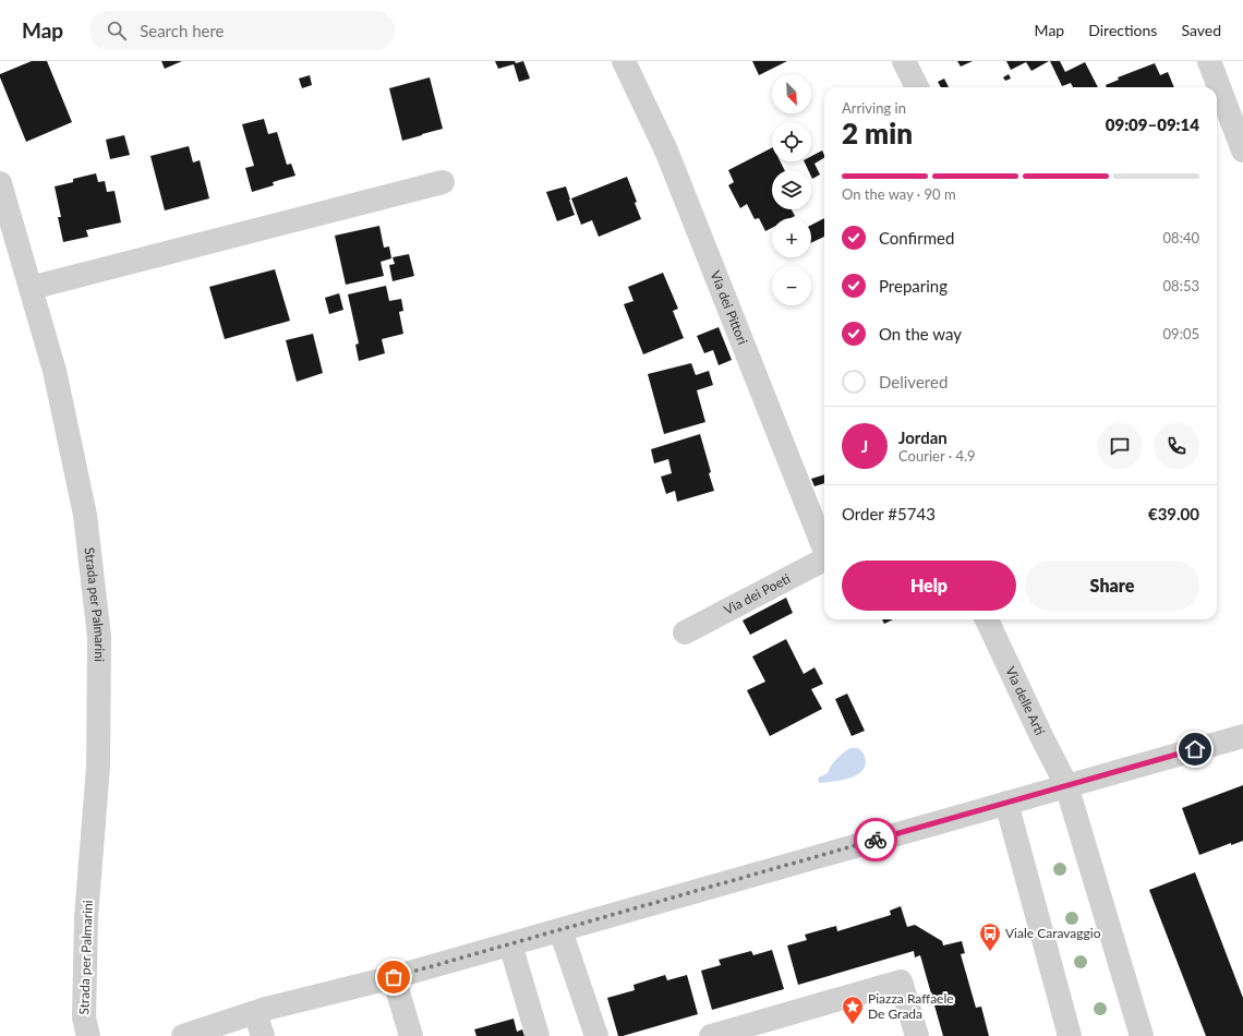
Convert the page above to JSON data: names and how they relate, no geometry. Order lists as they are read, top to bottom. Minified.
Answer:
{"streets":{"street":["Via dei Pittori","Via dei Poeti","Strada per Palmarini","Via delle Arti"]},"places":{"bus stop":["Viale Caravaggio"],"place":["Piazza Raffaele De Grada"]},"north":"bottom right","page":{"header":"Map","search":"Search here","nav":["Map","Directions","Saved"],"map_buttons":["+","−"],"heading":["2 min","Arriving in","09:09–09:14"],"panel":["Jordan","Courier · 4.9","Order #5743","€39.00"],"bar":"On the way · 90 m","list":[["Confirmed","08:40"],["Preparing","08:53"],["On the way","09:05"],"Delivered"],"round":"J","buttons":["Help","Share"]}}
